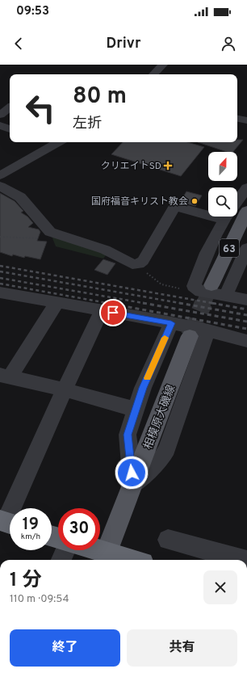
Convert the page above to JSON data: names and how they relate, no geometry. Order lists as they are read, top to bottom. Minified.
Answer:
{"streets":{"main road":["63","相模原大磯線"]},"places":{"health":["クリエイトSD"],"other":["国府福音キリスト教会"]},"north":"top","page":{"status":"09:53","header":"Drivr","turn":["80 m","左折"],"speed":"19 km/h","limit":"30","heading":["1 分","110 m · 09:54"],"buttons":["終了","共有"]}}
